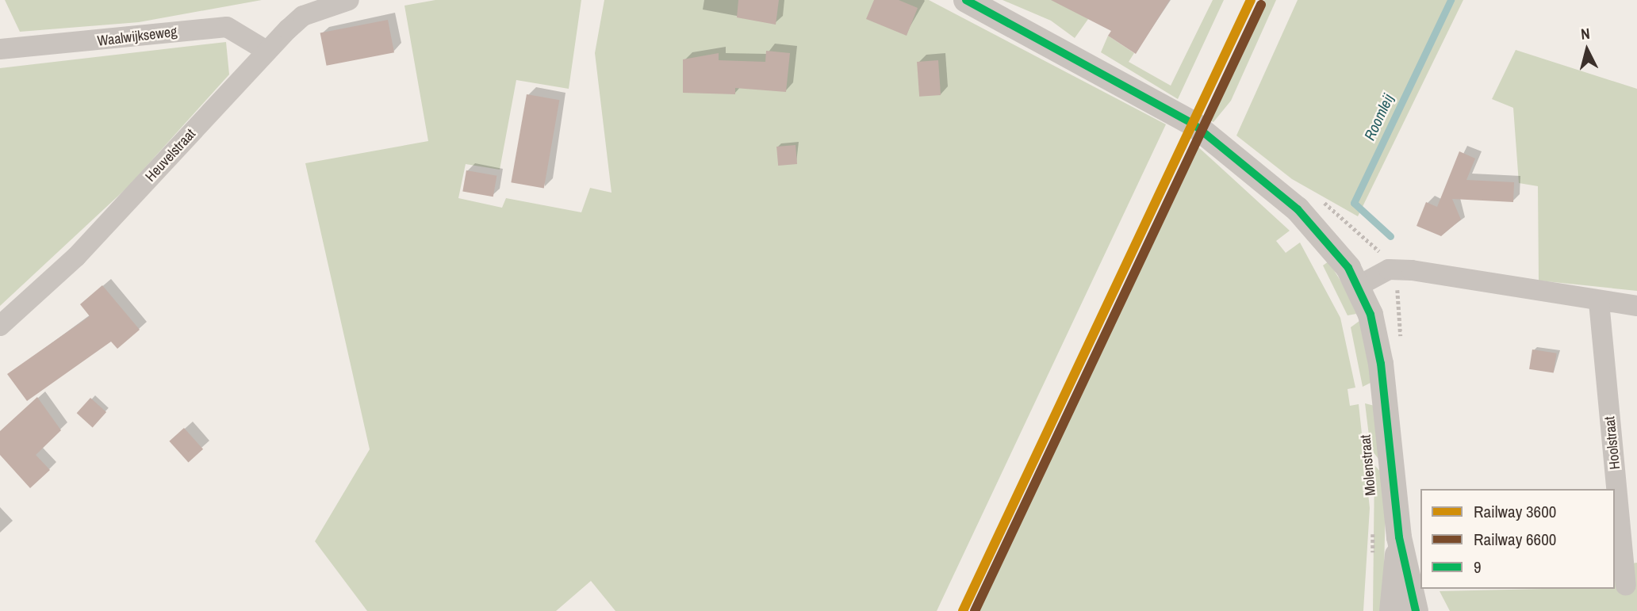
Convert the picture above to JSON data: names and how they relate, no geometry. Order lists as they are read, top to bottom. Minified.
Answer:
{"streets":{"street":["Waalwijkseweg","Heuvelstraat","Hoolstraat","Molenstraat"]},"crossings":[["Waalwijkseweg","Heuvelstraat"]],"water":["Roomleij"],"lines":["rail line 3600","transit line 9","rail line 6600"],"legend":["Railway 3600","Railway 6600","9"],"north":"top"}
